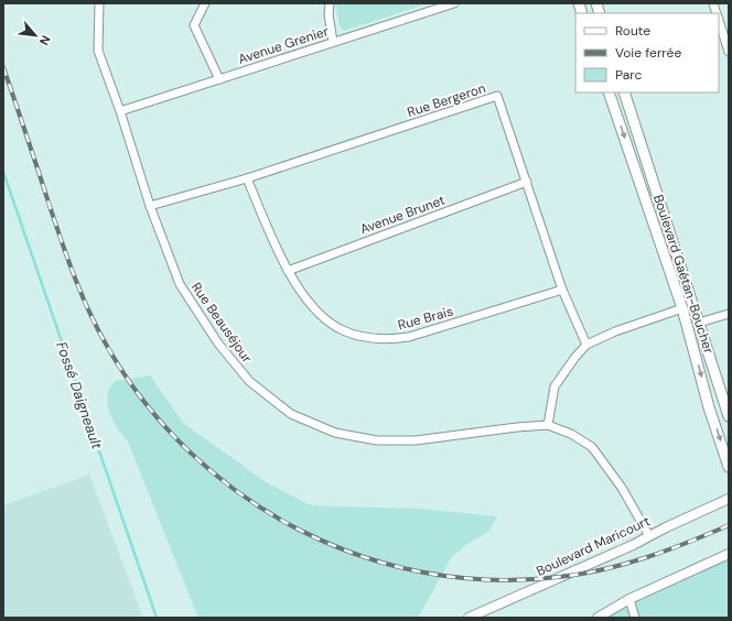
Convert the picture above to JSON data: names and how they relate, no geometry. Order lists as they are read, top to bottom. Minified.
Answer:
{"streets":{"main road":["Boulevard Gaétan-Boucher"],"street":["Avenue Grenier","Rue Bergeron","Avenue Brunet","Rue Brais","Rue Beauséjour","Boulevard Maricourt"]},"crossings":[["Avenue Grenier","Rue Beauséjour"],["Rue Bergeron","Avenue Brunet"],["Rue Bergeron","Rue Brais"],["Rue Bergeron","Rue Beauséjour"],["Avenue Brunet","Rue Brais"],["Rue Beauséjour","Boulevard Maricourt"]],"water":["Fossé Daigneault"],"legend":["Route","Voie ferrée","Parc"],"north":"bottom right"}
